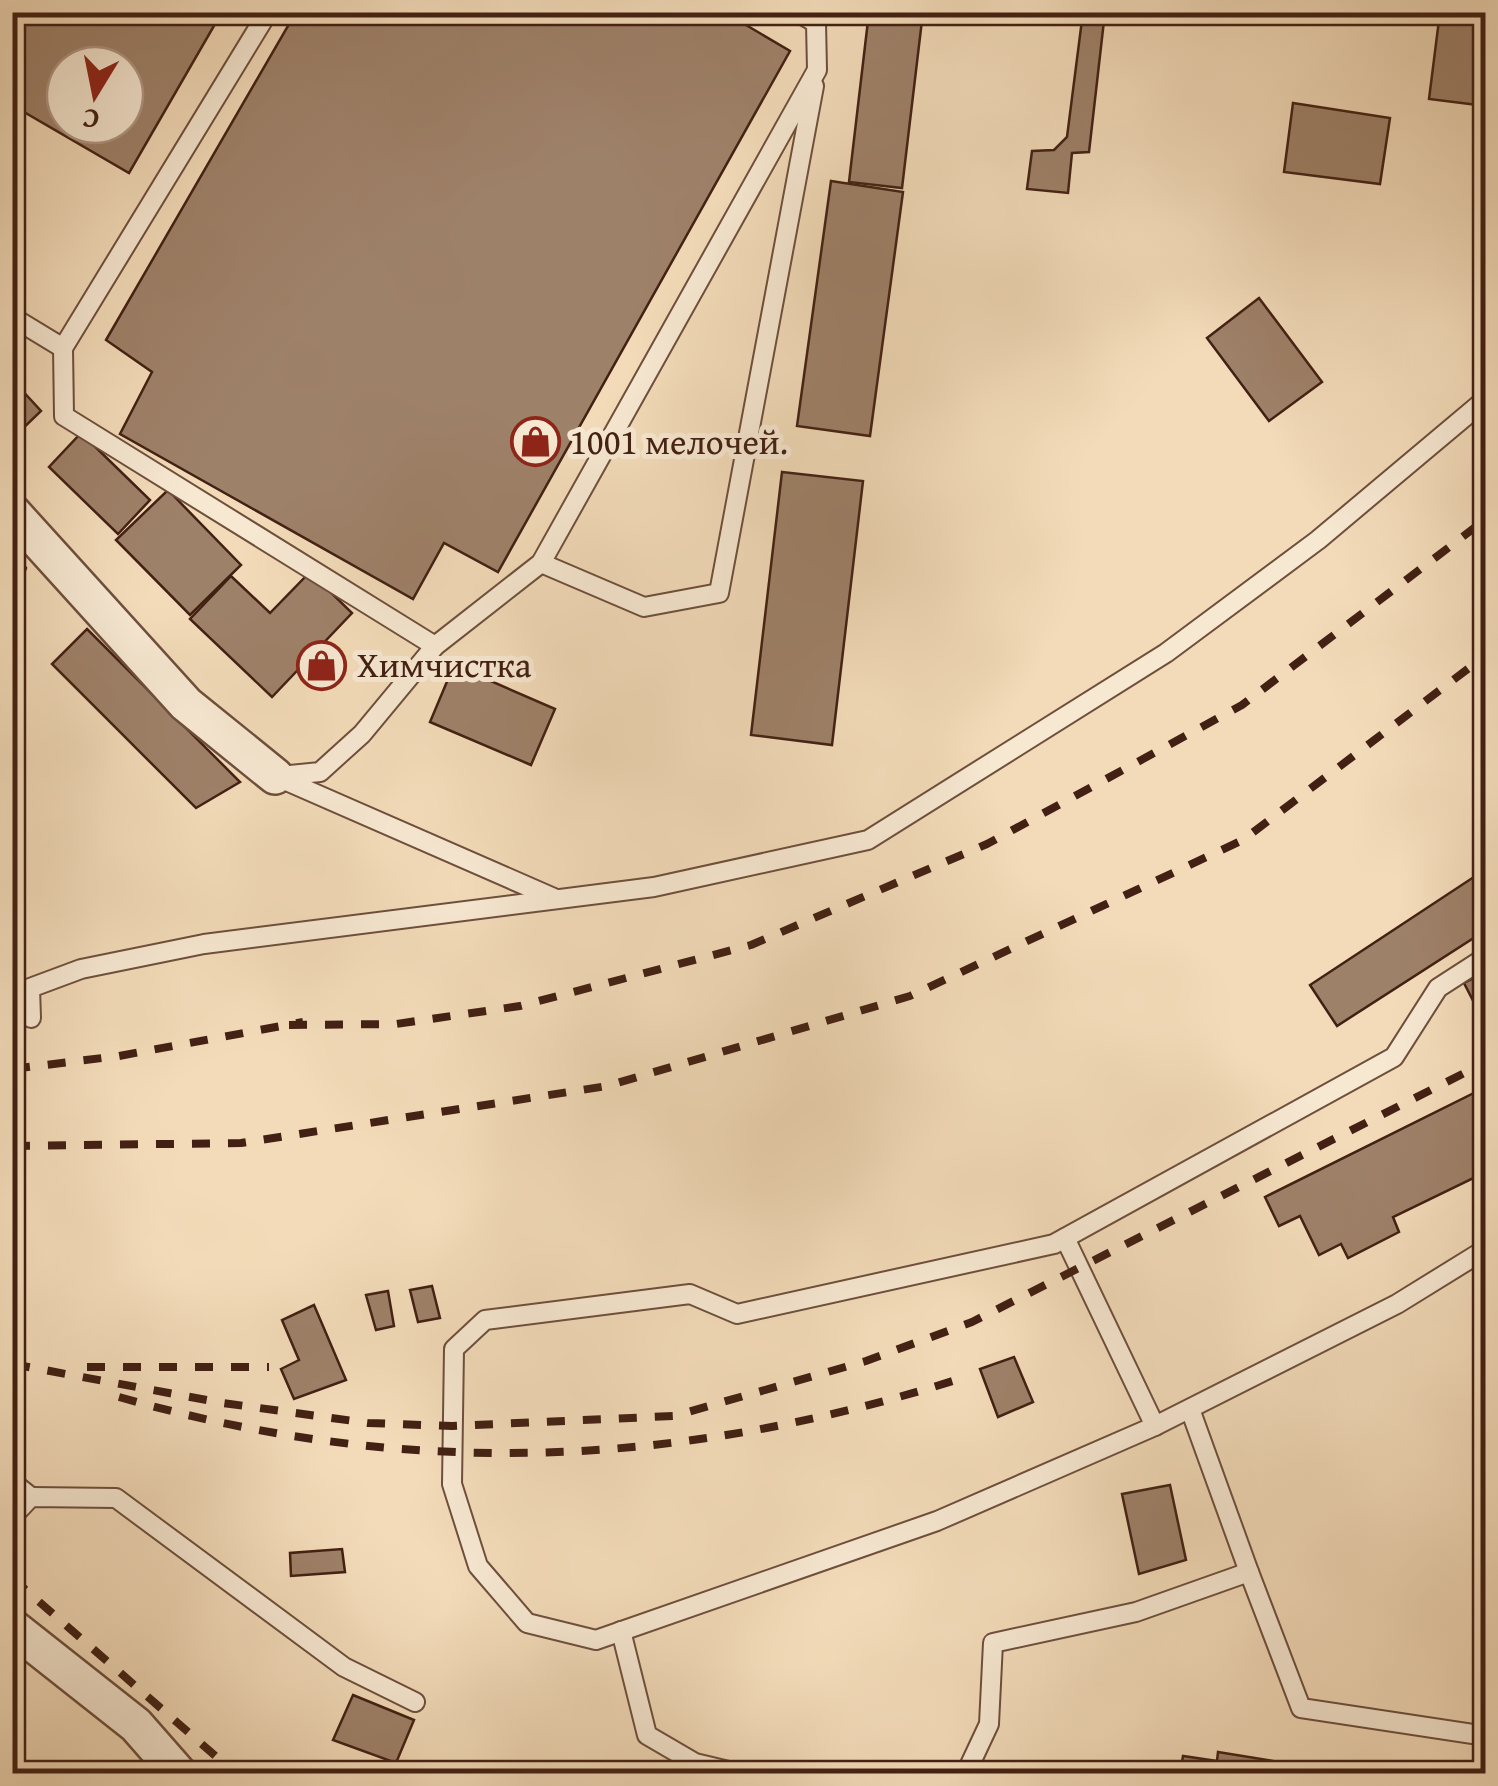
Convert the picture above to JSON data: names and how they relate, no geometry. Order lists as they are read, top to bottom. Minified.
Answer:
{"places":{"shop":["1001 мелочей.","Химчистка"]},"north":"bottom"}
